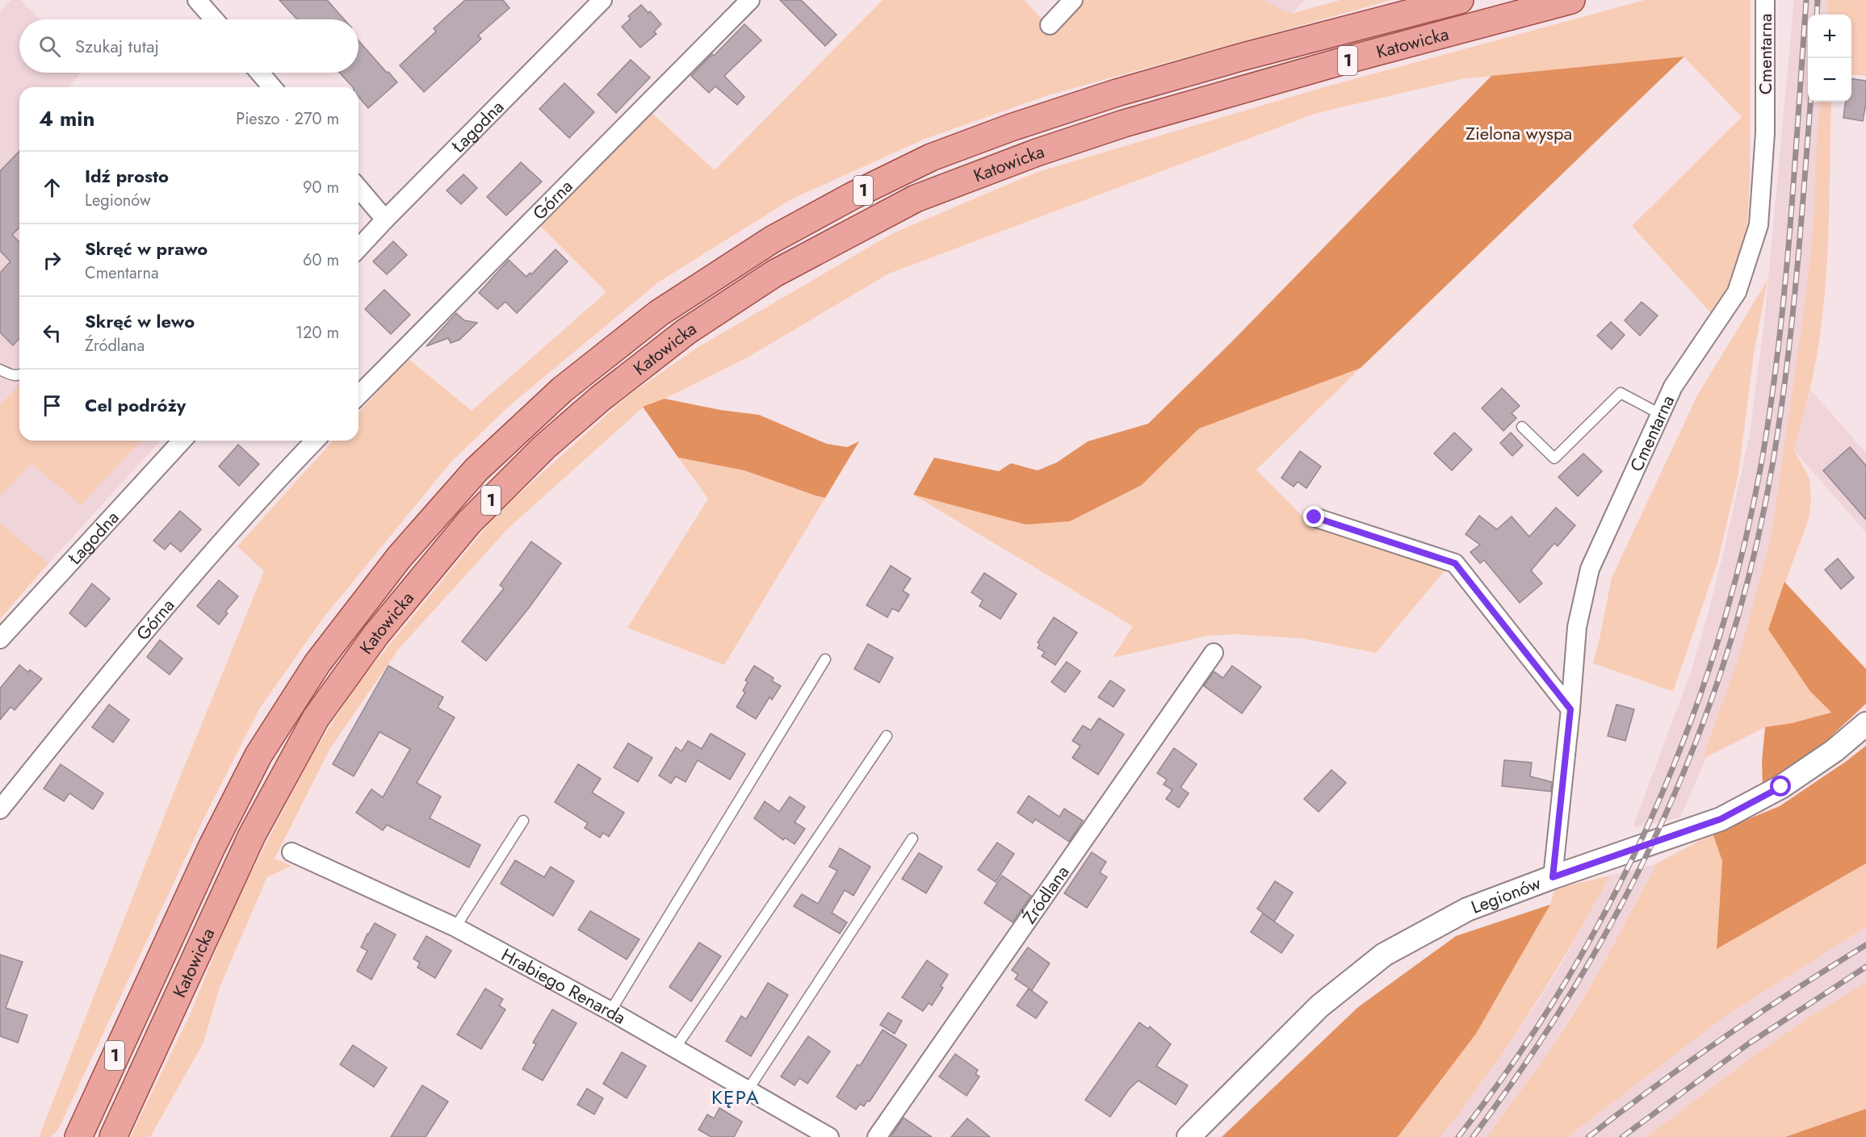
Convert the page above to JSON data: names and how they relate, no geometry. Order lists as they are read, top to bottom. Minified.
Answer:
{"streets":{"main road":["Katowicka","1"],"street":["Cmentarna","Łagodna","Górna","Źródlana","Legionów","Hrabiego Renarda"]},"crossings":[["Cmentarna","Legionów"]],"districts":["KĘPA"],"parks":["Zielona wyspa"],"page":{"map_buttons":["+","−"],"search":"Szukaj tutaj","heading":["4 min","Pieszo · 270 m"],"list":[["Idź prosto","Legionów","90 m"],["Skręć w prawo","Cmentarna","60 m"],["Skręć w lewo","Źródlana","120 m"],"Cel podróży"]}}
